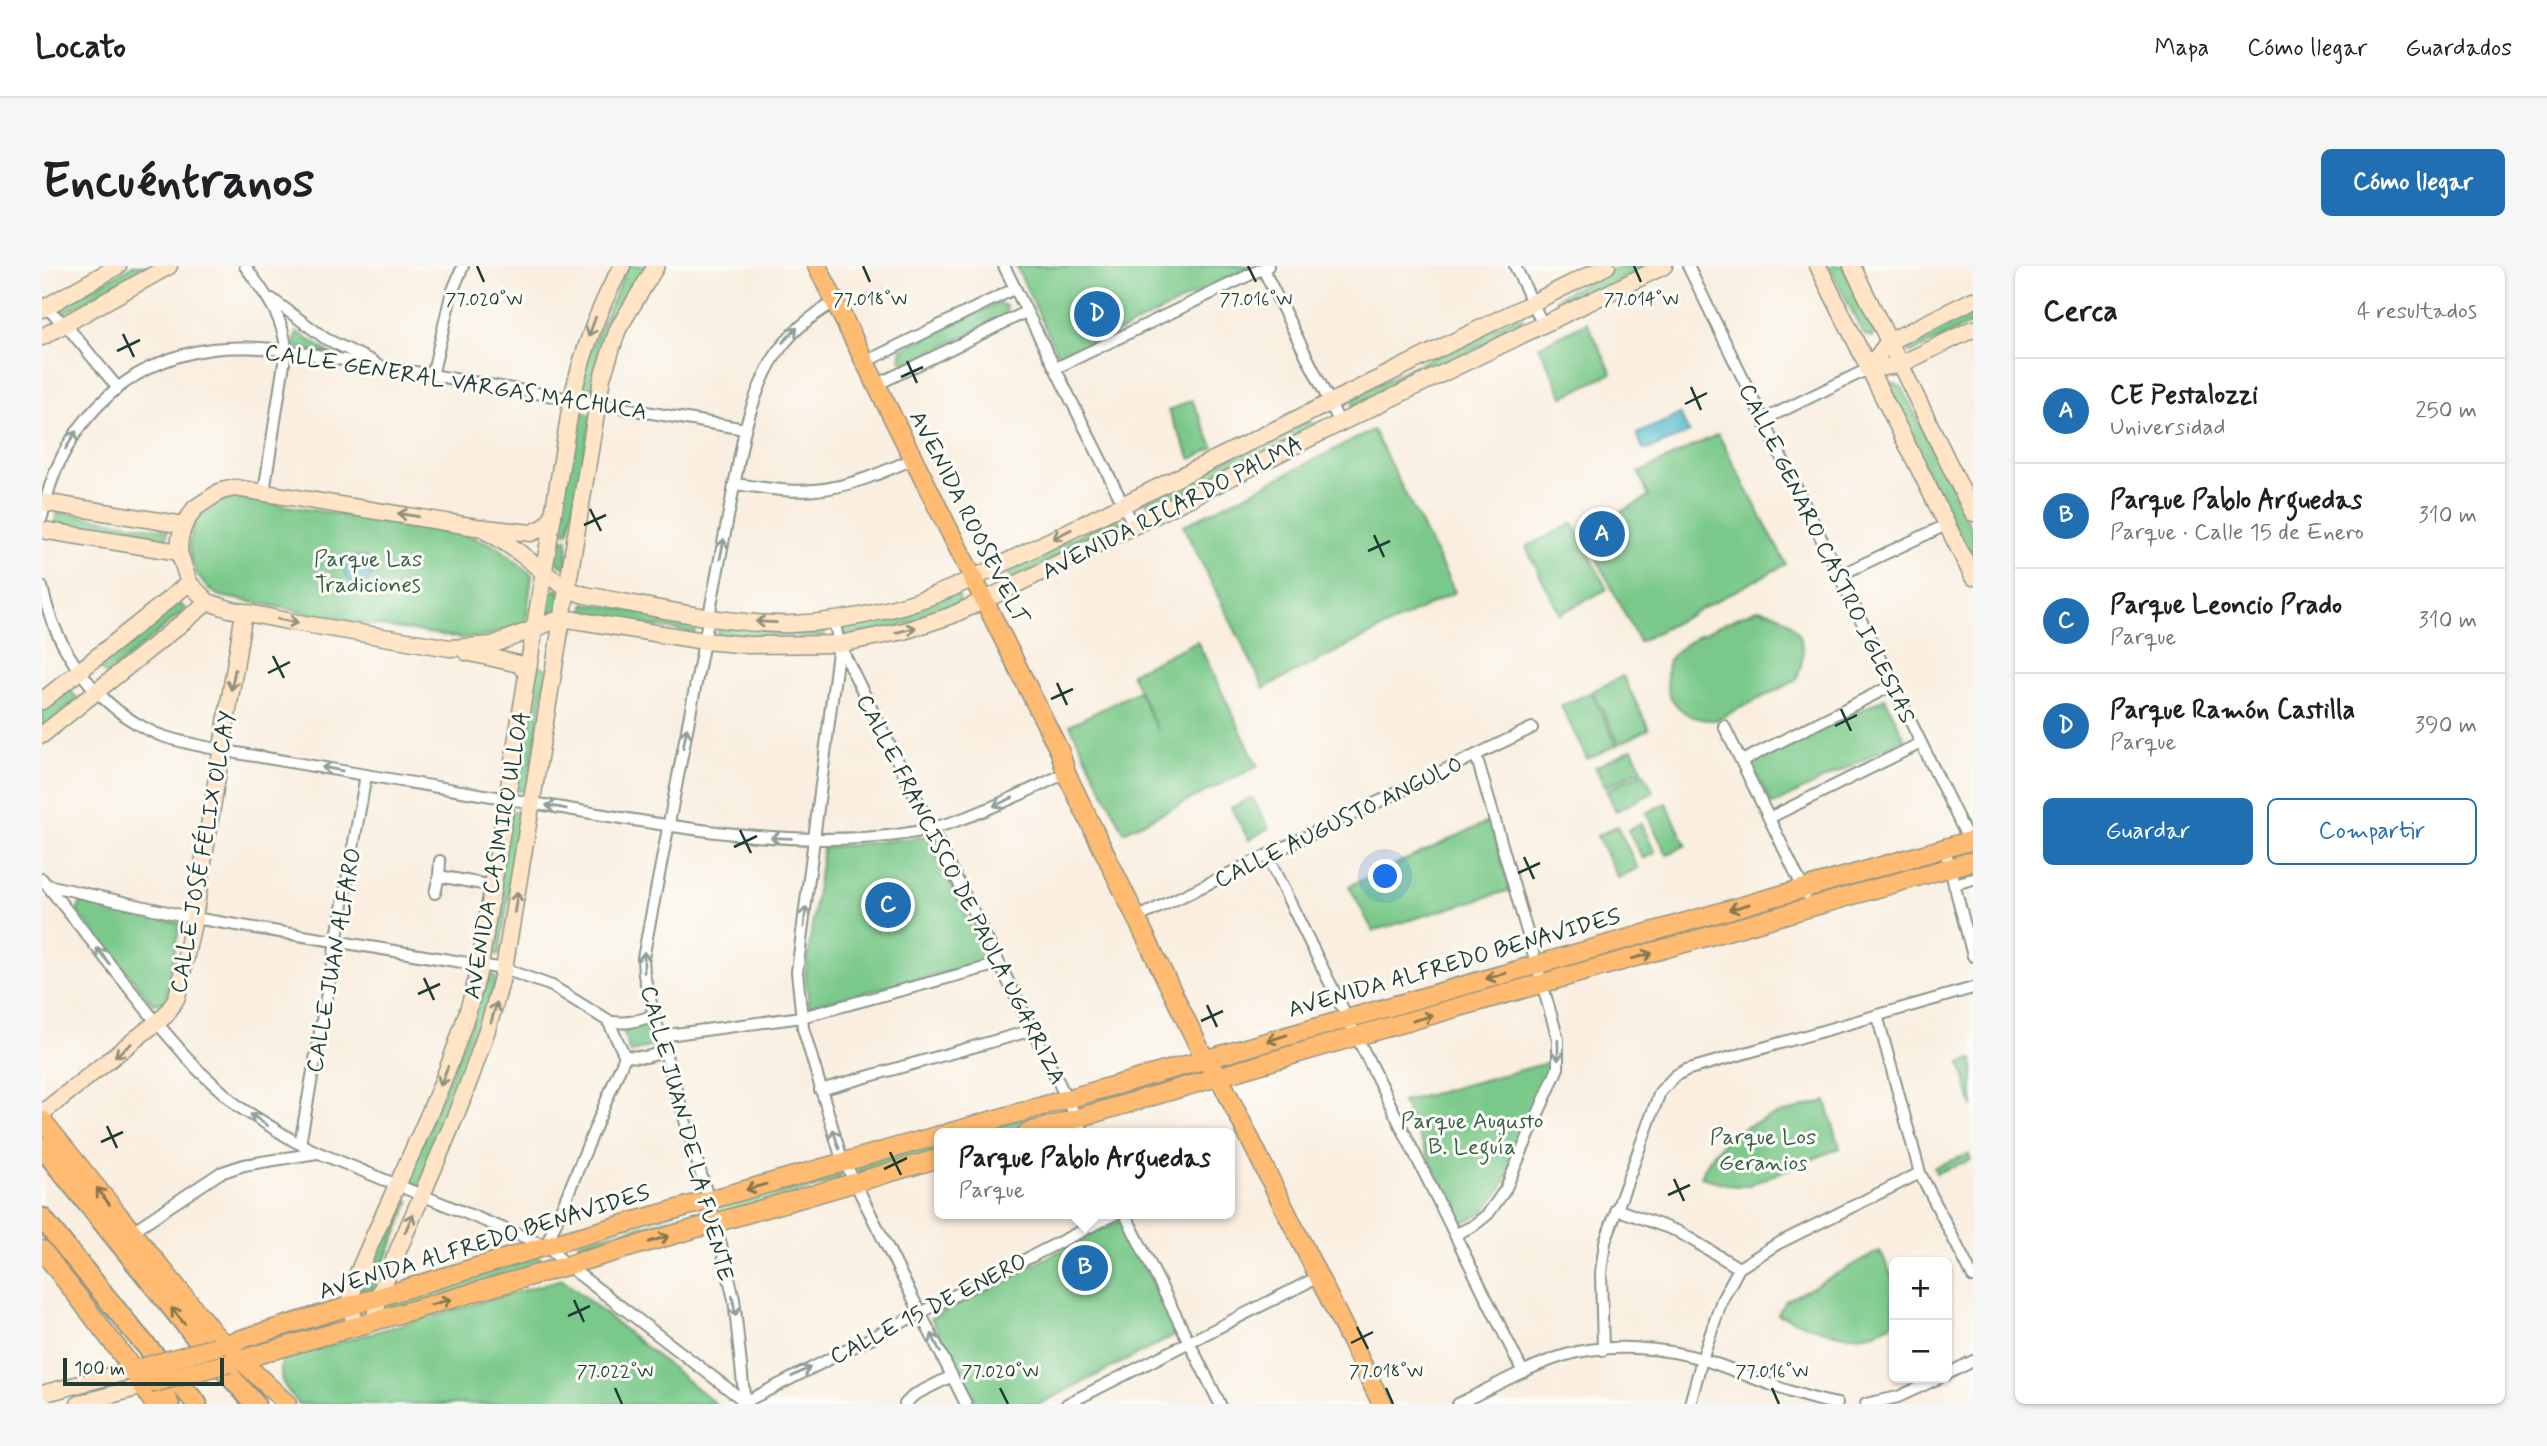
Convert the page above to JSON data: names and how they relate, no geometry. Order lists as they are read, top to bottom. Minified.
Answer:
{"streets":{"main road":["AVENIDA RICARDO PALMA","AVENIDA ROOSEVELT","CALLE JOSÉ FÉLIX OLCAY","AVENIDA CASIMIRO ULLOA","AVENIDA ALFREDO BENAVIDES"],"street":["CALLE GENERAL VARGAS MACHUCA","CALLE GENARO CASTRO IGLESIAS","CALLE AUGUSTO ANGULO","CALLE FRANCISCO DE PAULA UGARRIZA","CALLE JUAN ALFARO","CALLE JUAN DE LA FUENTE","CALLE 15 DE ENERO"]},"crossings":[["CALLE GENERAL VARGAS MACHUCA","AVENIDA CASIMIRO ULLOA"],["CALLE GENERAL VARGAS MACHUCA","CALLE JUAN DE LA FUENTE"],["AVENIDA RICARDO PALMA","AVENIDA ROOSEVELT"],["AVENIDA RICARDO PALMA","AVENIDA CASIMIRO ULLOA"],["AVENIDA RICARDO PALMA","CALLE FRANCISCO DE PAULA UGARRIZA"],["AVENIDA RICARDO PALMA","CALLE JUAN DE LA FUENTE"],["AVENIDA ROOSEVELT","CALLE JUAN DE LA FUENTE"],["CALLE GENARO CASTRO IGLESIAS","AVENIDA ALFREDO BENAVIDES"],["AVENIDA CASIMIRO ULLOA","AVENIDA ALFREDO BENAVIDES"],["CALLE FRANCISCO DE PAULA UGARRIZA","AVENIDA ALFREDO BENAVIDES"],["AVENIDA ALFREDO BENAVIDES","CALLE JUAN DE LA FUENTE"],["CALLE JUAN DE LA FUENTE","CALLE 15 DE ENERO"]],"one_way":["CALLE 15 DE ENERO"],"parks":["Parque Las Tradiciones","Parque Augusto B. Leguía","Parque Los Geranios"],"scale_bar":"100 m","page":{"header":"Locato","nav":["Mapa","Cómo llegar","Guardados"],"buttons":["Cómo llegar",["Guardar","Compartir"]],"title":"Encuéntranos","heading":["Cerca","4 resultados"],"pins":["D","A","C","B"],"list":[{"mark":"A","name":"CE Pestalozzi","note":"Universidad","value":"250 m"},{"mark":"B","name":"Parque Pablo Arguedas","note":"Parque · Calle 15 de Enero","value":"310 m"},{"mark":"C","name":"Parque Leoncio Prado","note":"Parque","value":"310 m"},{"mark":"D","name":"Parque Ramón Castilla","note":"Parque","value":"390 m"}],"popup":["Parque Pablo Arguedas","Parque"],"map_buttons":["+","−"],"scale":"100 m"},"coordinates":["77.020°W","77.018°W","77.016°W","77.014°W","77.022°W"]}
